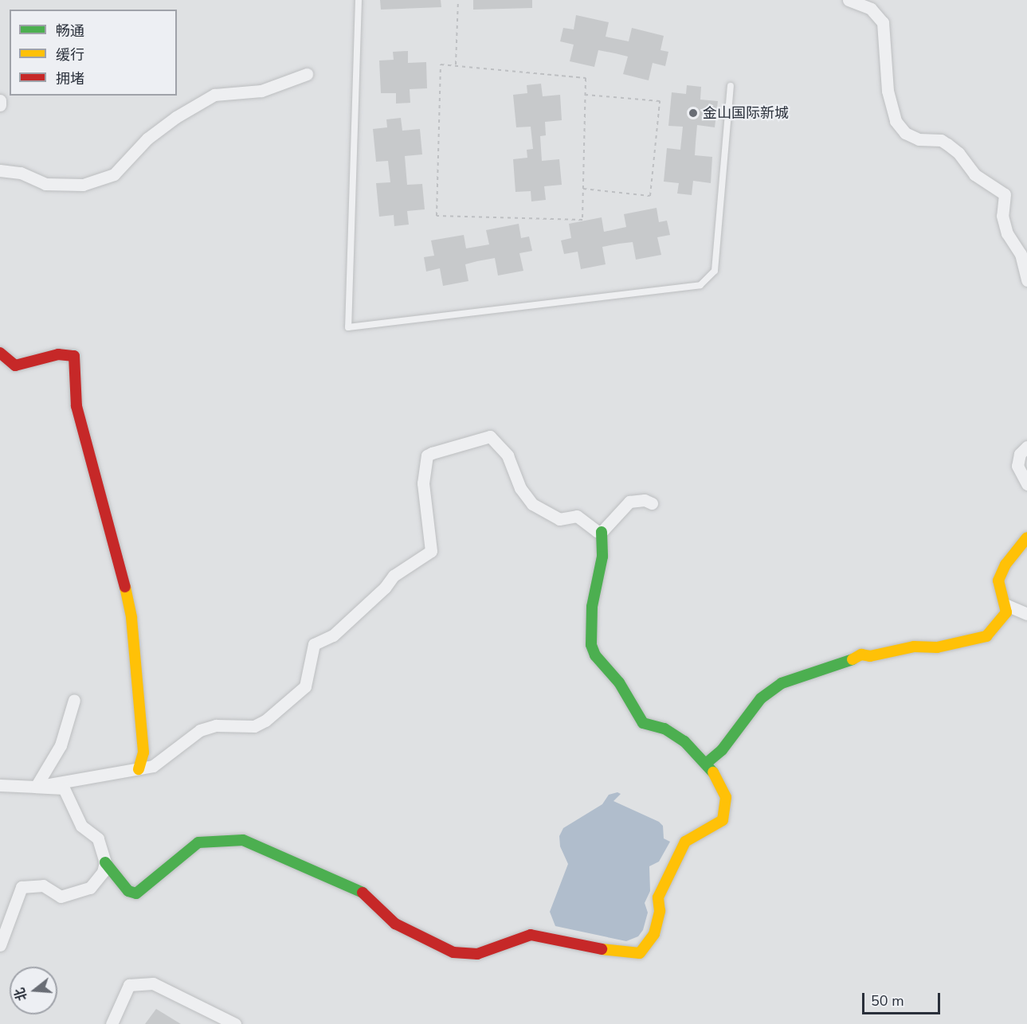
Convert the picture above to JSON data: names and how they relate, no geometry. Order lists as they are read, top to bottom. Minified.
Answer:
{"places":["金山国际新城"],"legend":["畅通","缓行","拥堵"],"scale_bar":"50 m","north":"left"}
